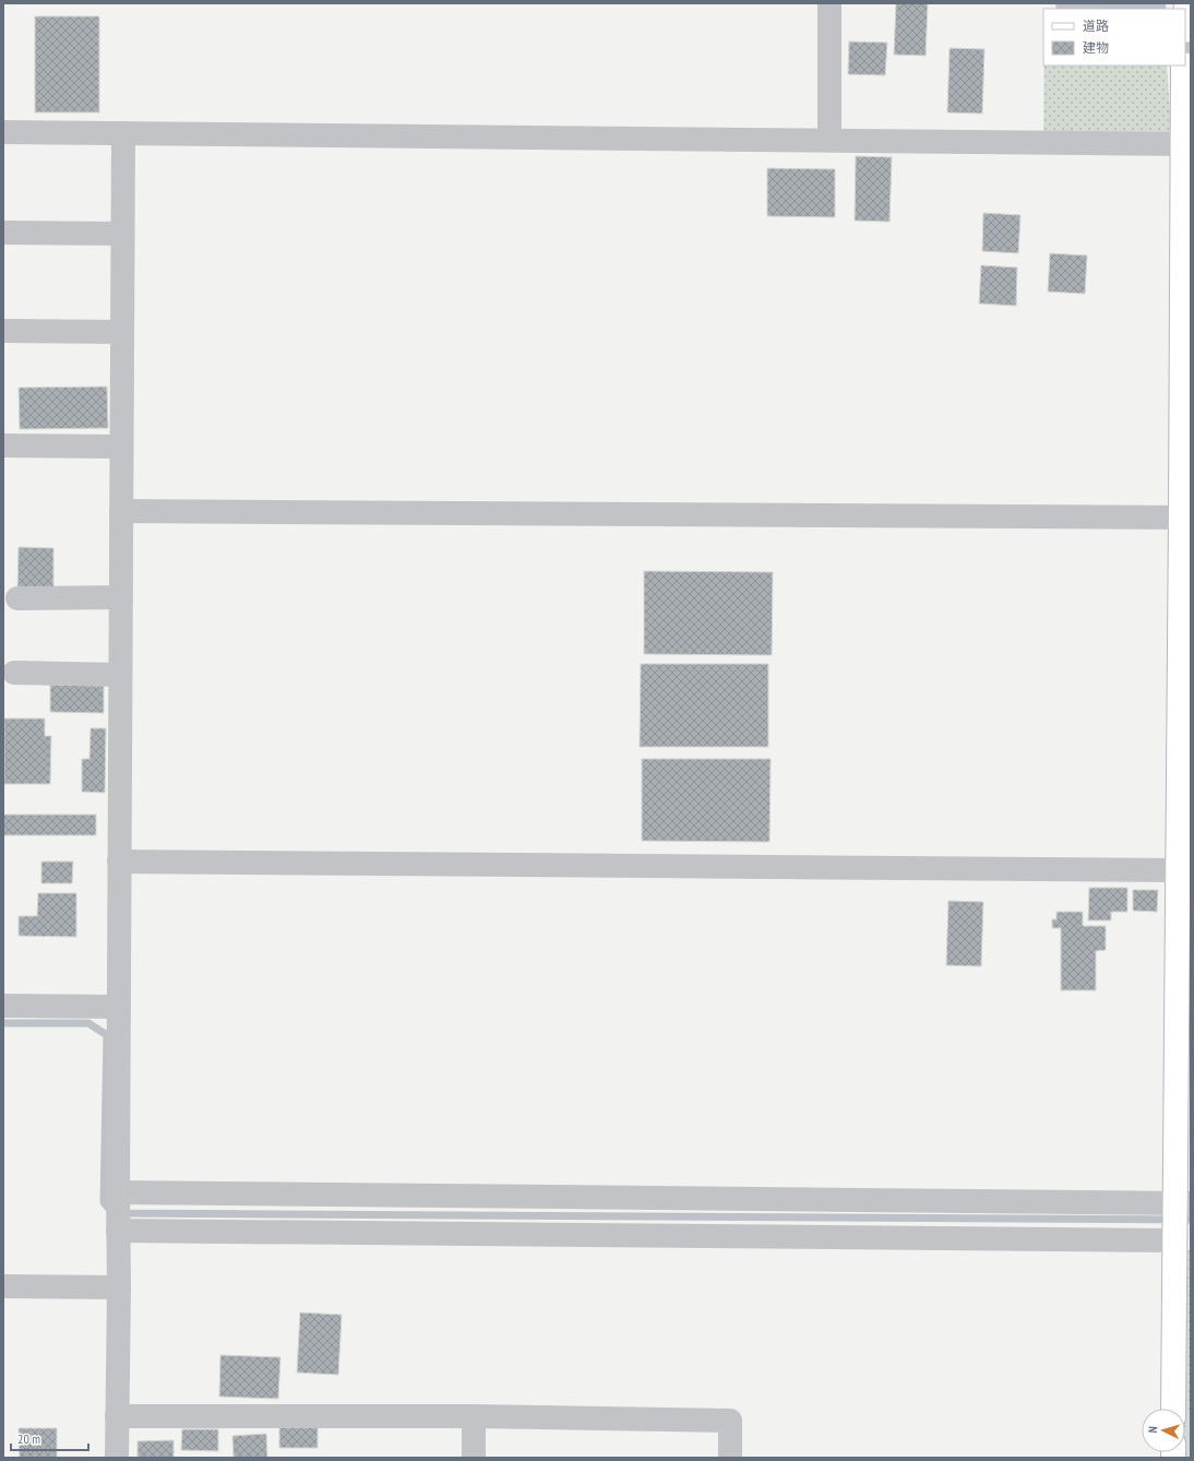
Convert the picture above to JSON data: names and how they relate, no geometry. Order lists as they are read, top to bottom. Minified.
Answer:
{"legend":["道路","建物"],"scale_bar":"20 m","north":"left"}
